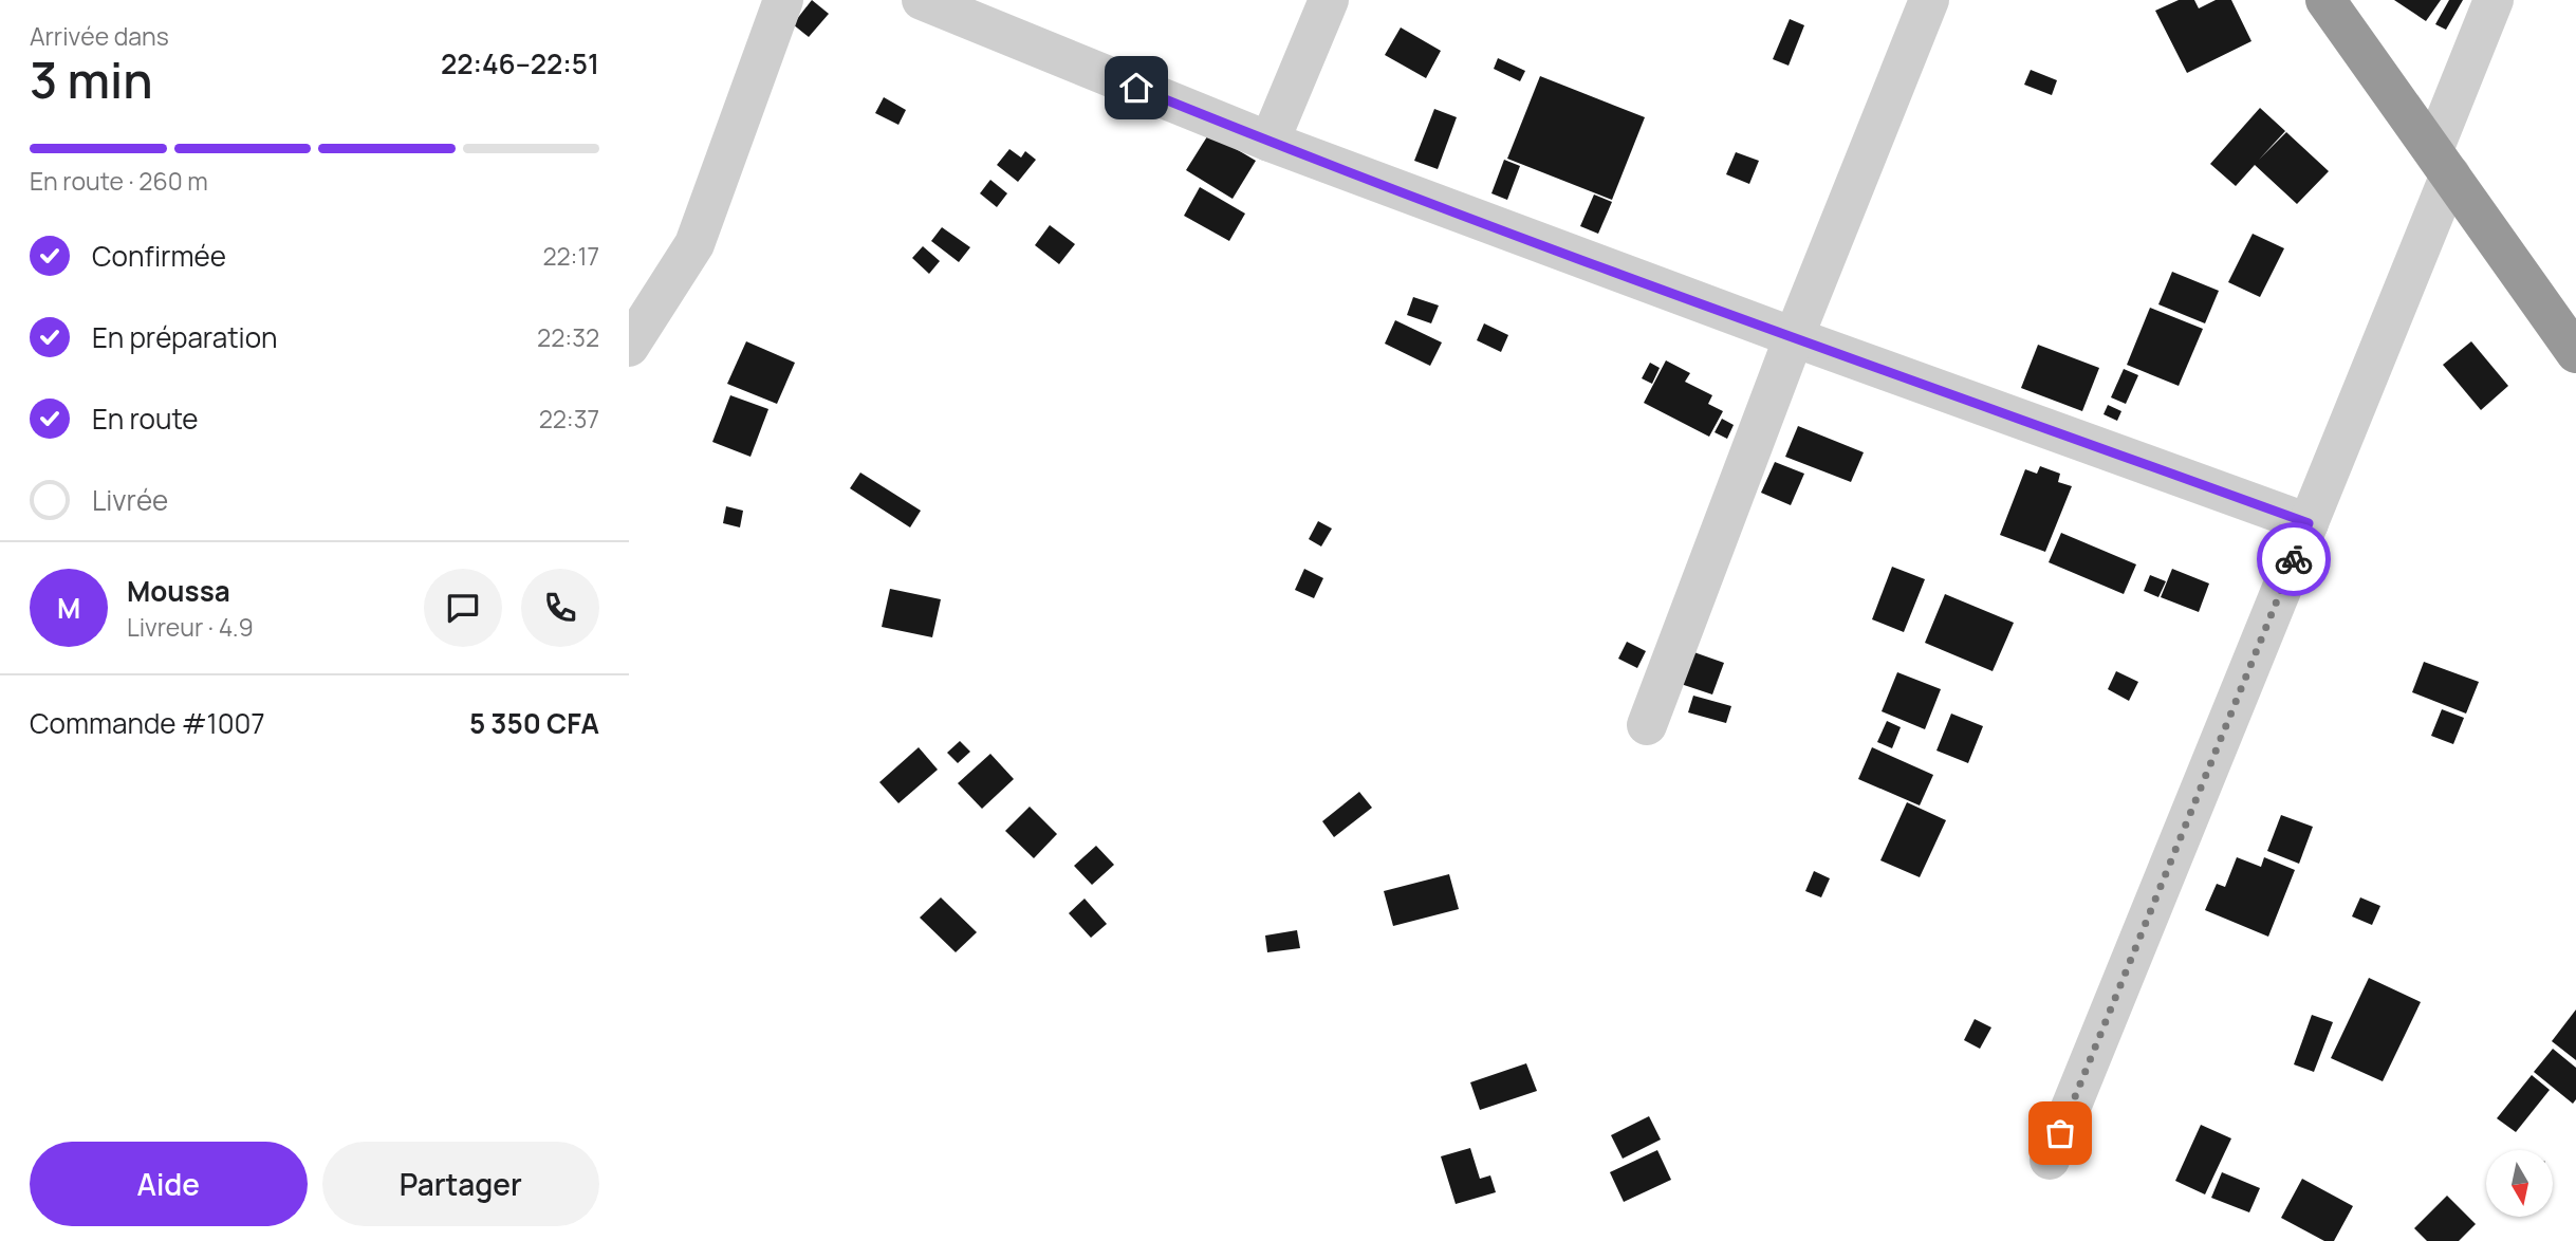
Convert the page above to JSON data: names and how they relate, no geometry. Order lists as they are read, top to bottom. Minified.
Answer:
{"north":"bottom","page":{"heading":["3 min","Arrivée dans","22:46–22:51"],"panel":["Moussa","Livreur · 4.9","Commande #1007","5 350 CFA"],"bar":"En route · 260 m","list":[["Confirmée","22:17"],["En préparation","22:32"],["En route","22:37"],"Livrée"],"round":"M","buttons":["Aide","Partager"]}}
